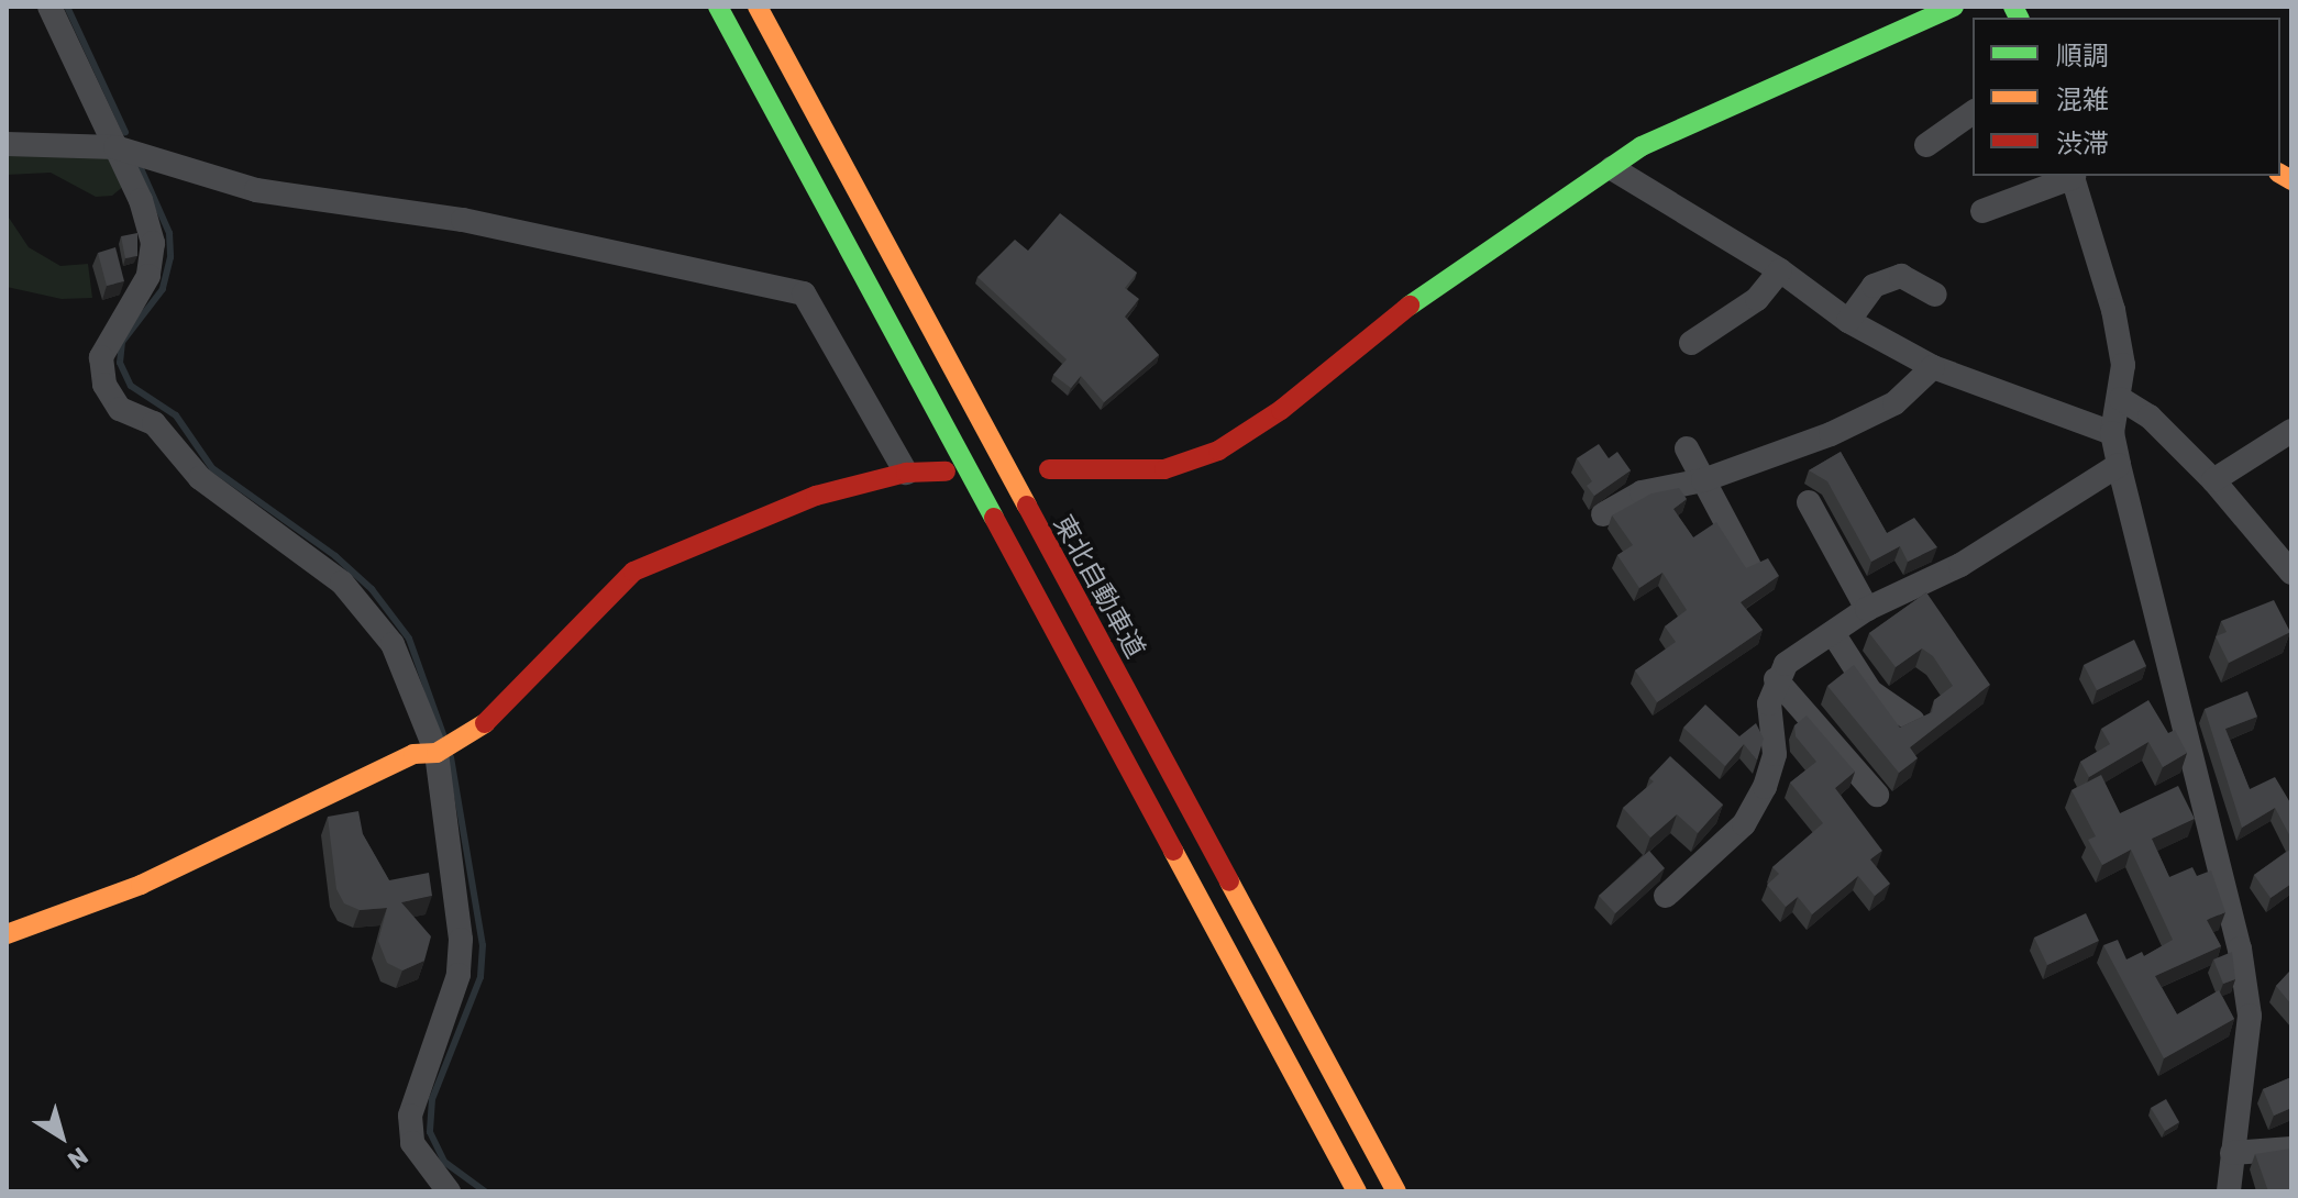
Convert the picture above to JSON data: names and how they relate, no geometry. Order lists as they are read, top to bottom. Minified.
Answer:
{"streets":{"main road":["東北自動車道"]},"legend":["順調","混雑","渋滞"],"north":"bottom right"}
